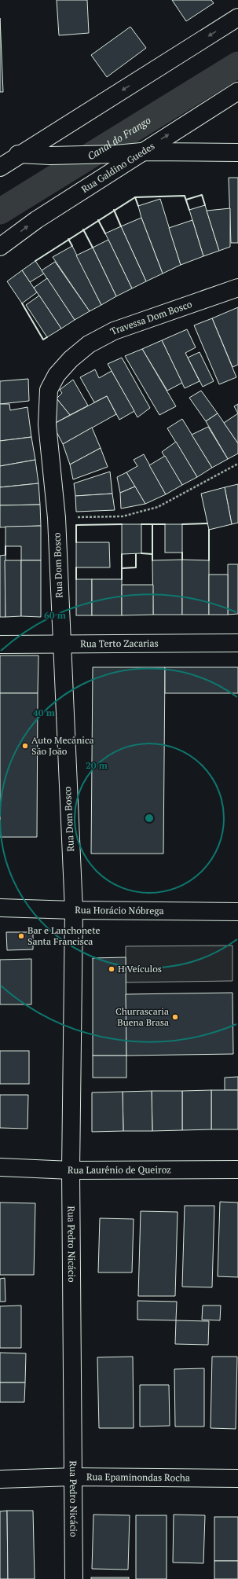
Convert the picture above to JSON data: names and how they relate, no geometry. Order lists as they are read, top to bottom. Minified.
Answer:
{"streets":{"street":["Rua Galdino Guedes","Travessa Dom Bosco","Rua Dom Bosco","Rua Terto Zacarias","Rua Horácio Nóbrega","Rua Laurênio de Queiroz","Rua Pedro Nicácio","Rua Epaminondas Rocha"]},"crossings":[["Travessa Dom Bosco","Rua Dom Bosco"],["Rua Dom Bosco","Rua Terto Zacarias"],["Rua Dom Bosco","Rua Horácio Nóbrega"],["Rua Dom Bosco","Rua Pedro Nicácio"],["Rua Horácio Nóbrega","Rua Pedro Nicácio"],["Rua Laurênio de Queiroz","Rua Pedro Nicácio"],["Rua Pedro Nicácio","Rua Epaminondas Rocha"]],"water":["Canal do Frango"],"places":["Auto Mecânica São João","Bar e Lanchonete Santa Francisca","H Veículos","Churrascaria Buena Brasa"],"rings":["60 m","40 m","20 m"]}
